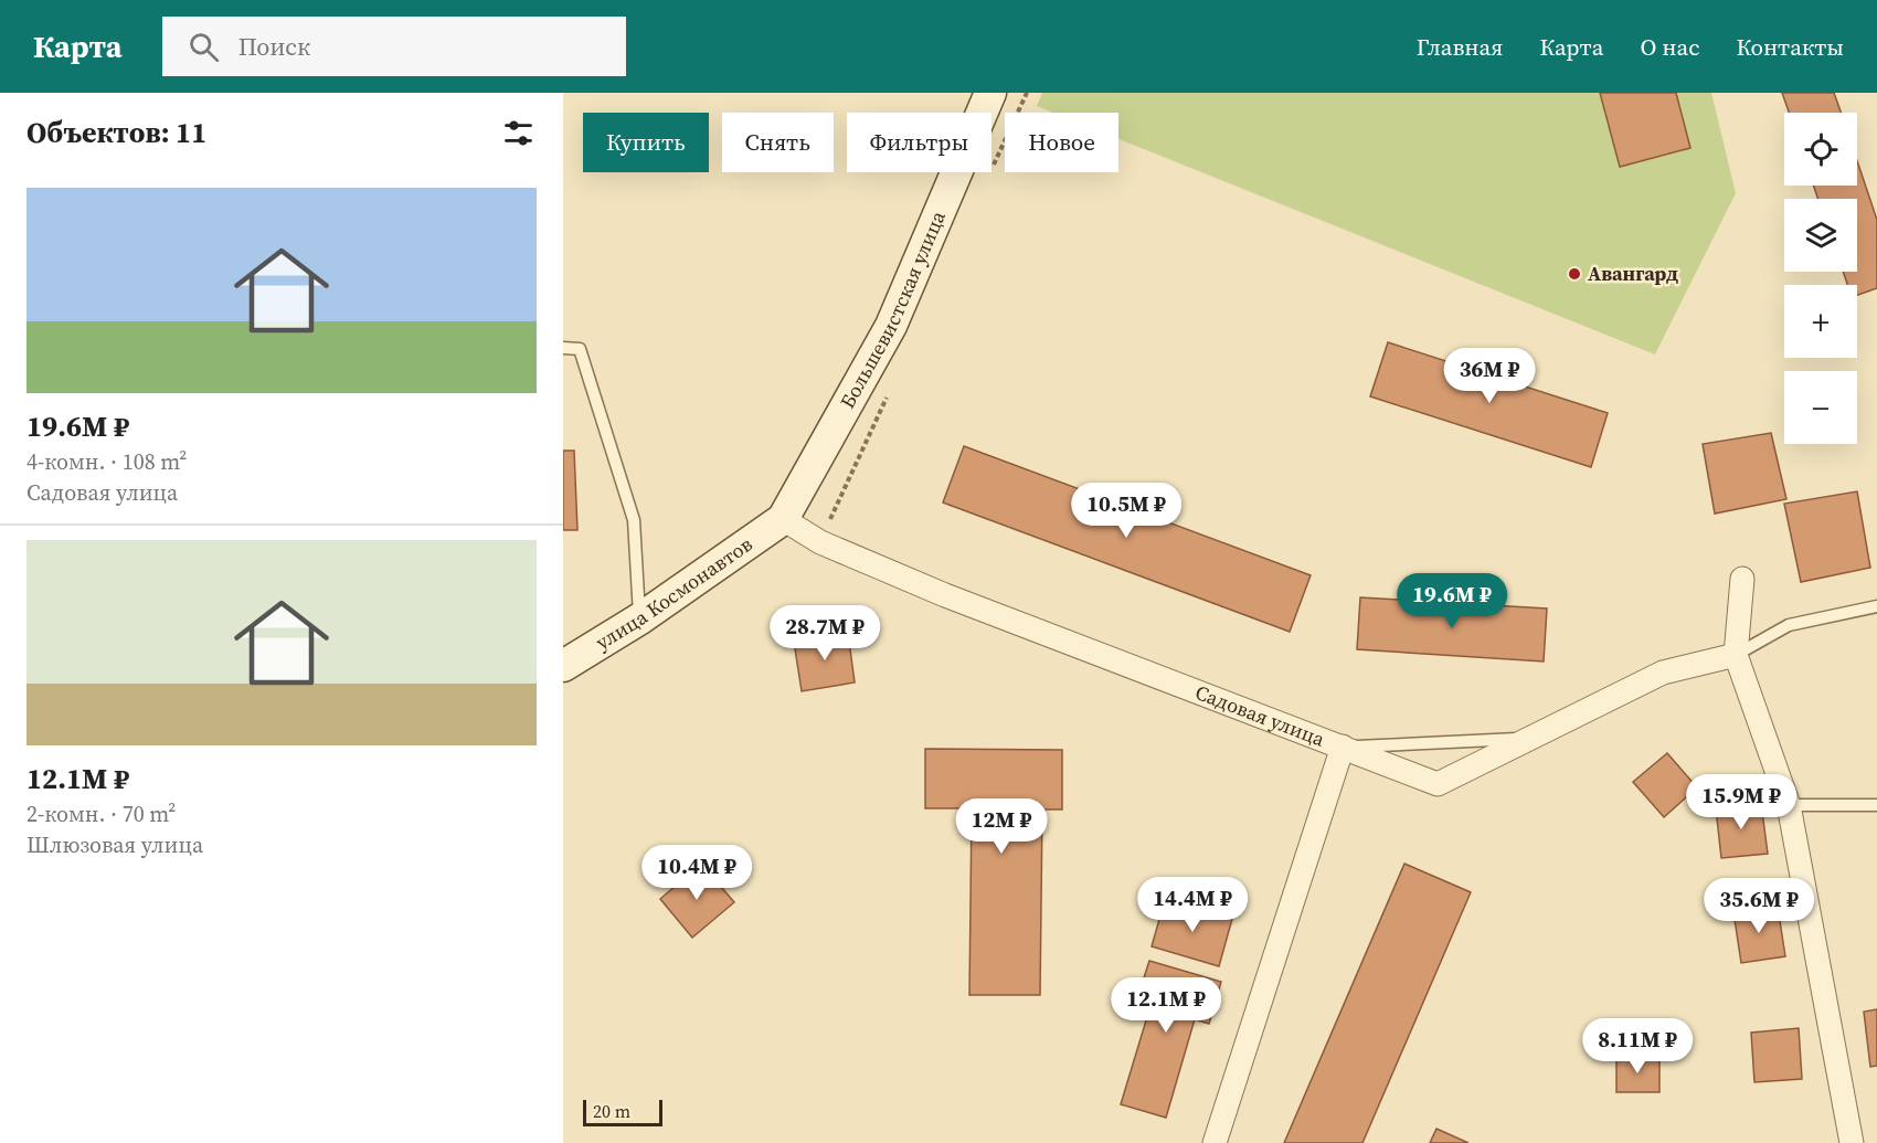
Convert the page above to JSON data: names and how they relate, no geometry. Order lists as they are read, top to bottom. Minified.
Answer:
{"streets":{"main road":["Большевистская улица","улица Космонавтов"],"street":["Садовая улица"]},"crossings":[["Большевистская улица","улица Космонавтов"],["Большевистская улица","Садовая улица"],["улица Космонавтов","Садовая улица"]],"places":["Авангард"],"scale_bar":"20 m","page":{"header":"Карта","search":"Поиск","nav":["Главная","Карта","О нас","Контакты"],"heading":"Объектов: 11","map_buttons":["+","−"],"chip":["Купить","Снять","Фильтры","Новое"],"list":[{"name":"19.6M ₽","note":"4-комн. · 108 m² · Садовая улица"},{"name":"12.1M ₽","note":"2-комн. · 70 m² · Шлюзовая улица"}],"price":["36M ₽","10.5M ₽","19.6M ₽","28.7M ₽","15.9M ₽","12M ₽","10.4M ₽","14.4M ₽","35.6M ₽","12.1M ₽","8.11M ₽"],"scale":"20 m"}}
